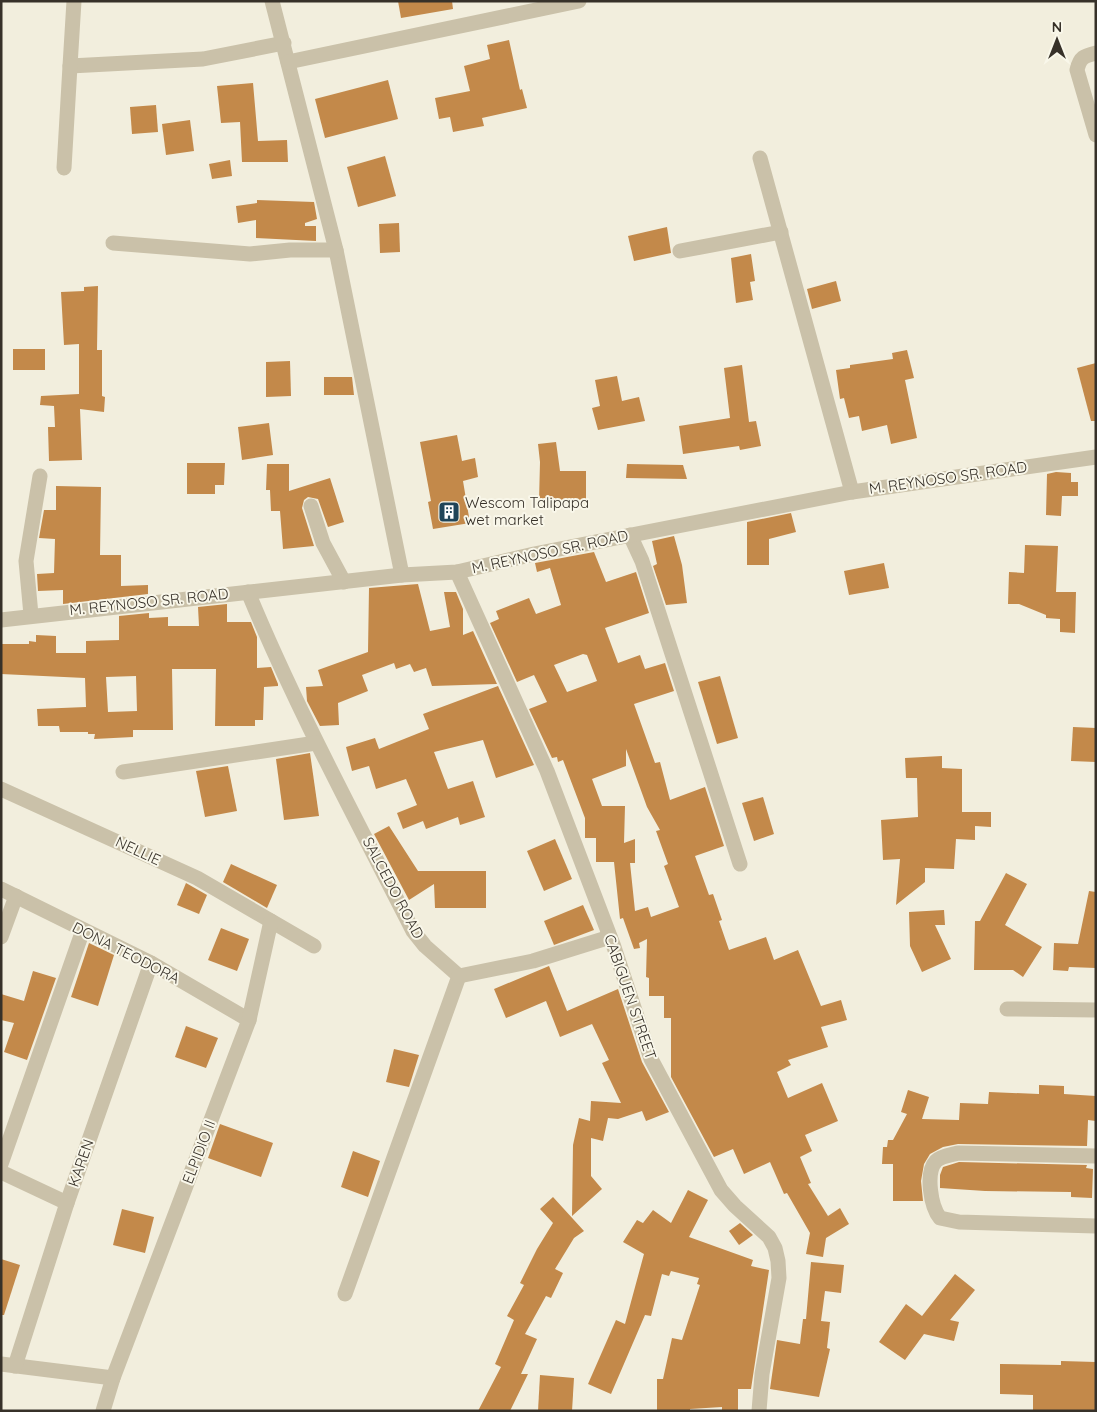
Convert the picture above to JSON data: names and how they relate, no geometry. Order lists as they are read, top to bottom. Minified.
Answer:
{"streets":{"street":["M. REYNOSO SR. ROAD","NELLIE","SALCEDO ROAD","DONA TEODORA","CABIGUEN STREET","ELPIDIO II","KAREN"]},"crossings":[["M. REYNOSO SR. ROAD","SALCEDO ROAD"],["M. REYNOSO SR. ROAD","CABIGUEN STREET"],["NELLIE","ELPIDIO II"],["DONA TEODORA","ELPIDIO II"],["DONA TEODORA","KAREN"]],"places":{"building":["Wescom Talipapa wet market"]},"north":"top"}
